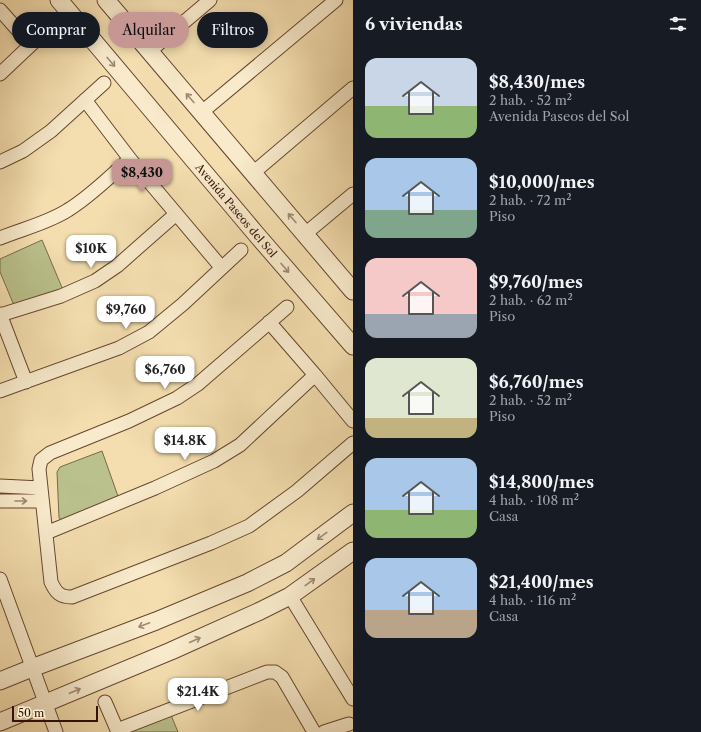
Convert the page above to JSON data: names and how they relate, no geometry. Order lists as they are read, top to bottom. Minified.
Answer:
{"streets":{"street":["Avenida Paseos del Sol"]},"scale_bar":"50 m","page":{"heading":"6 viviendas","chip":["Comprar","Alquilar","Filtros"],"list":[{"name":"$8,430/mes","note":"2 hab. · 52 m² · Avenida Paseos del Sol"},{"name":"$10,000/mes","note":"2 hab. · 72 m² · Piso"},{"name":"$9,760/mes","note":"2 hab. · 62 m² · Piso"},{"name":"$6,760/mes","note":"2 hab. · 52 m² · Piso"},{"name":"$14,800/mes","note":"4 hab. · 108 m² · Casa"},{"name":"$21,400/mes","note":"4 hab. · 116 m² · Casa"}],"price":["$8,430","$10K","$9,760","$6,760","$14.8K","$21.4K"],"scale":"50 m"}}
